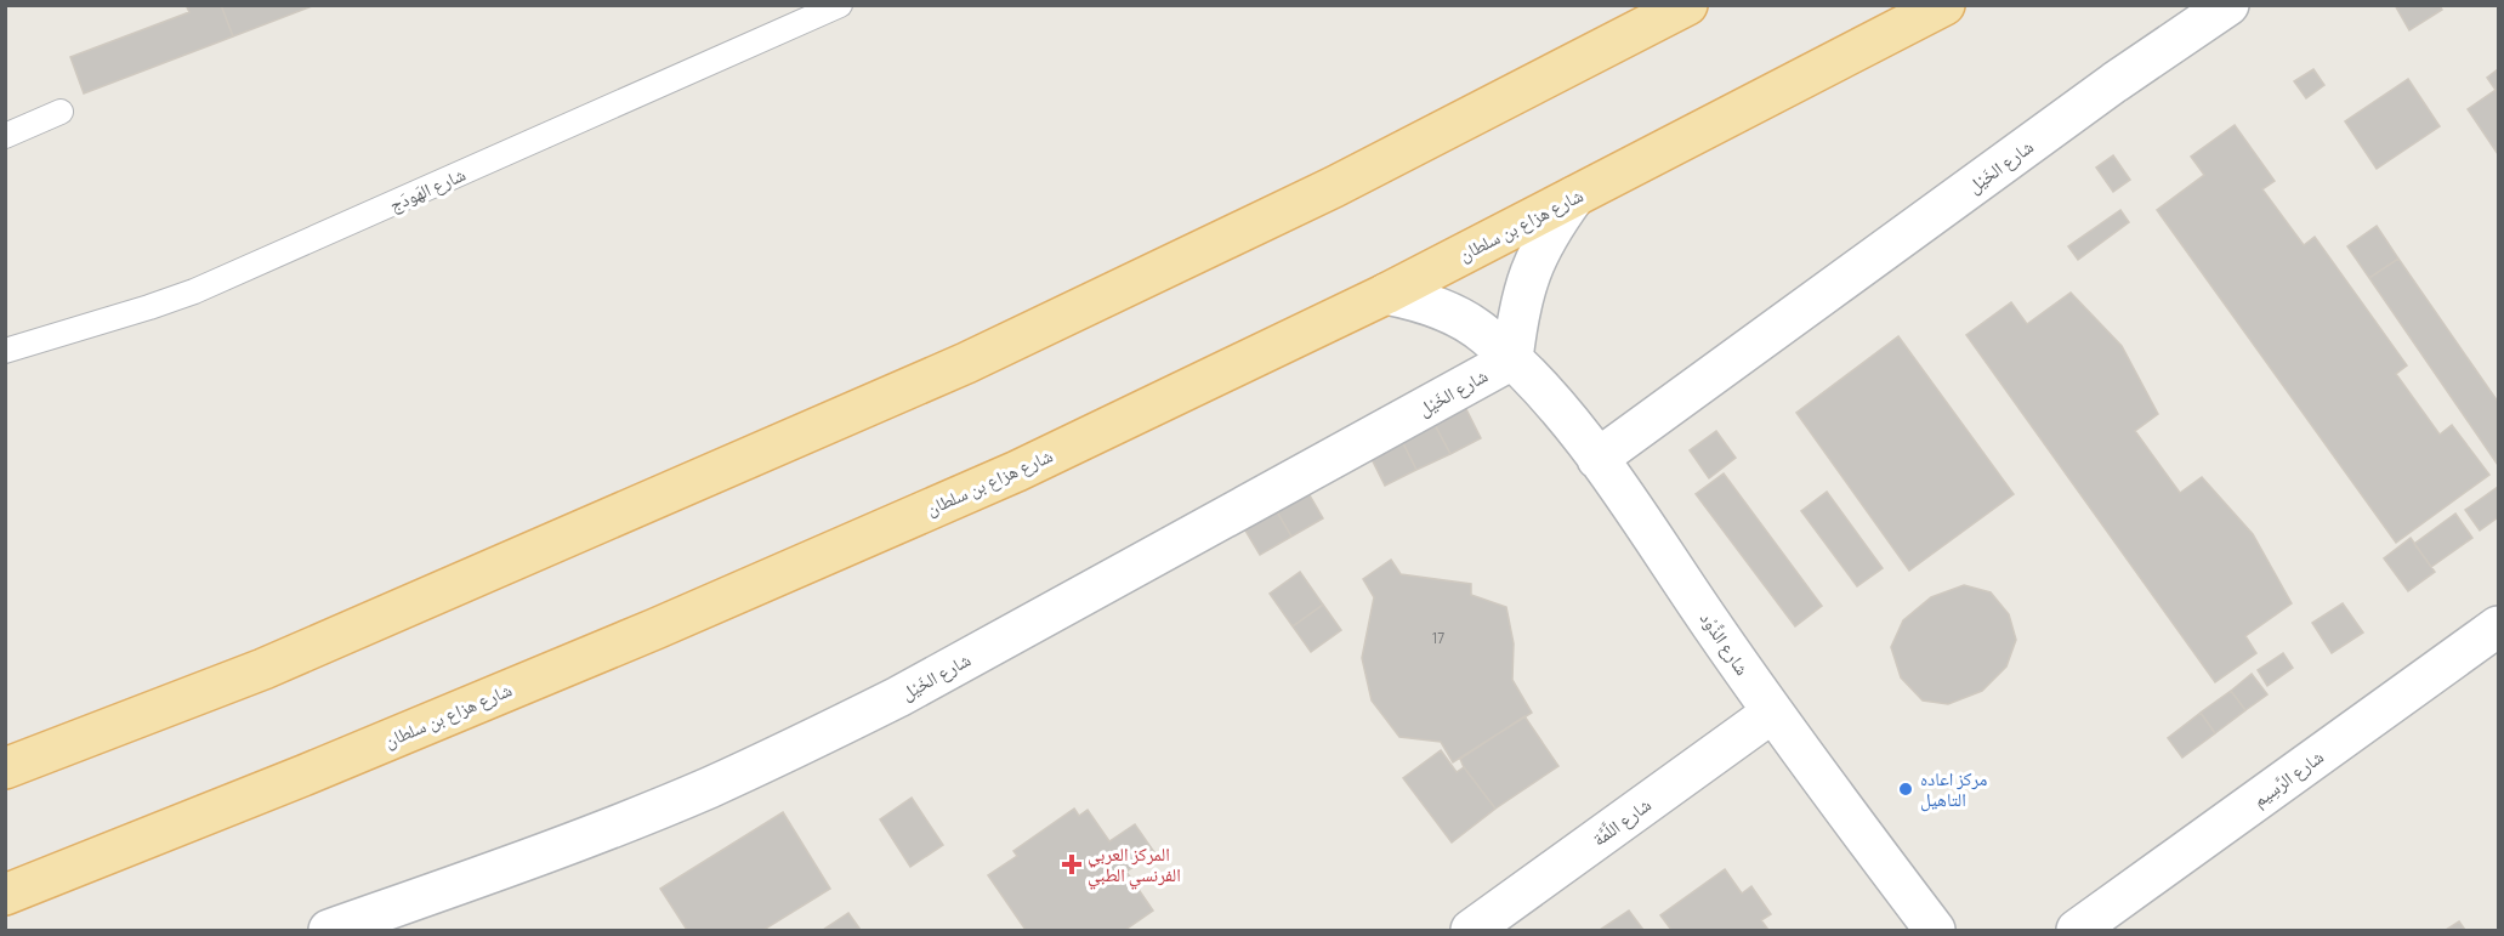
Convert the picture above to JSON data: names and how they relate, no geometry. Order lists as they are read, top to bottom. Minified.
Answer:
{"streets":{"main road":["شارع هزاع بن سلطان"],"street":["شارع الخَيْل","شارع الذَّوْد","شارع الرَّسِيم","شارع اللَّمَّة"],"lane":["شارع الهَودَج"]},"crossings":[["شارع الخَيْل","شارع الذَّوْد"],["شارع هزاع بن سلطان","شارع الذَّوْد"],["شارع الذَّوْد","شارع اللَّمَّة"]],"places":{"other":["مركز اعاده التاهيل"],"health":["المركز العربي الفرنسي الطبي"]},"house_numbers":["17"]}
